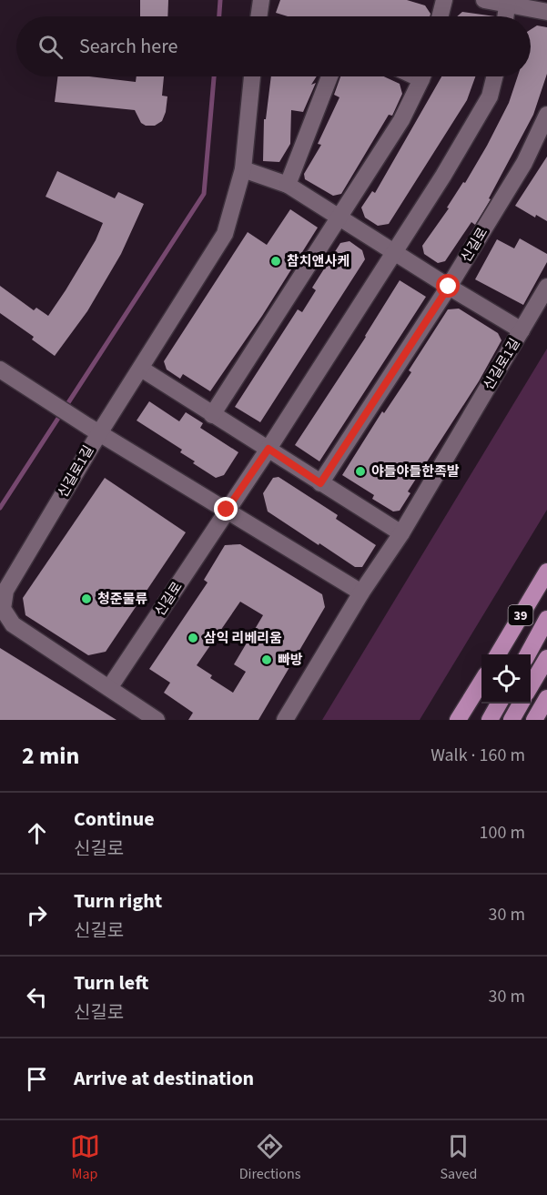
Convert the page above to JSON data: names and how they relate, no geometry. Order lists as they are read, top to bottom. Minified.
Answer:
{"streets":{"main road":["39"],"street":["신길로","신길로1길"]},"crossings":[["신길로","신길로1길"]],"places":["참치앤사케","야들야들한족발","청준물류","삼익 리베리움","빠방"],"page":{"search":"Search here","heading":["2 min","Walk · 160 m"],"list":[["Continue","신길로","100 m"],["Turn right","신길로","30 m"],["Turn left","신길로","30 m"],"Arrive at destination"],"nav":["Map","Directions","Saved"]}}
